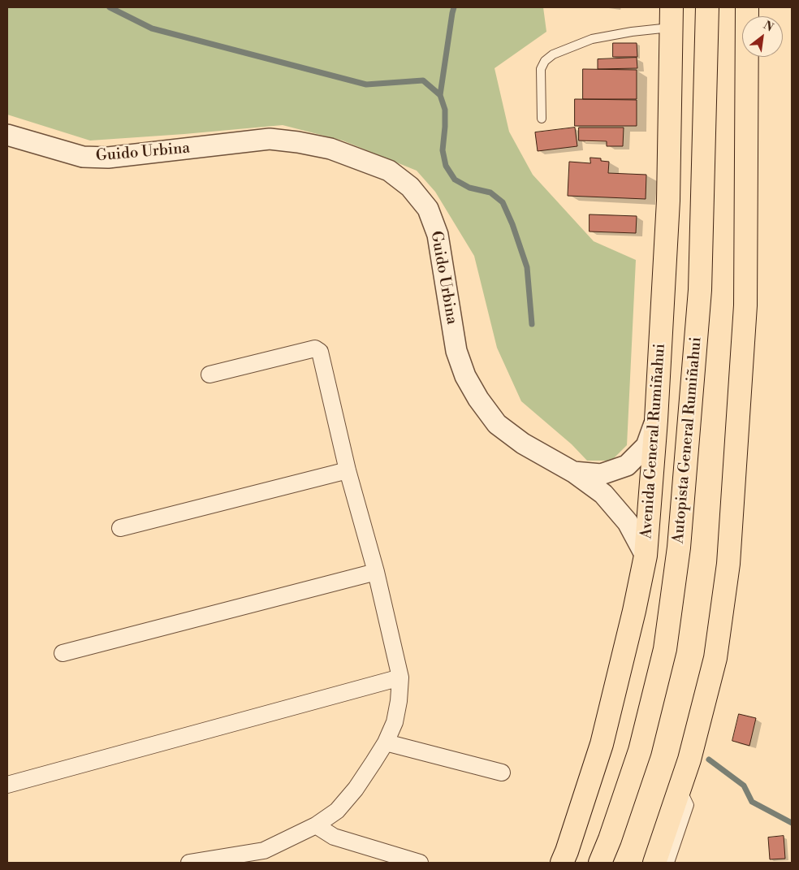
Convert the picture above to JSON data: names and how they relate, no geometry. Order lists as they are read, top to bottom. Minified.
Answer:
{"streets":{"main road":["Autopista General Rumiñahui","Avenida General Rumiñahui"],"street":["Guido Urbina"]},"crossings":[["Guido Urbina","Avenida General Rumiñahui"]],"north":"top right"}
